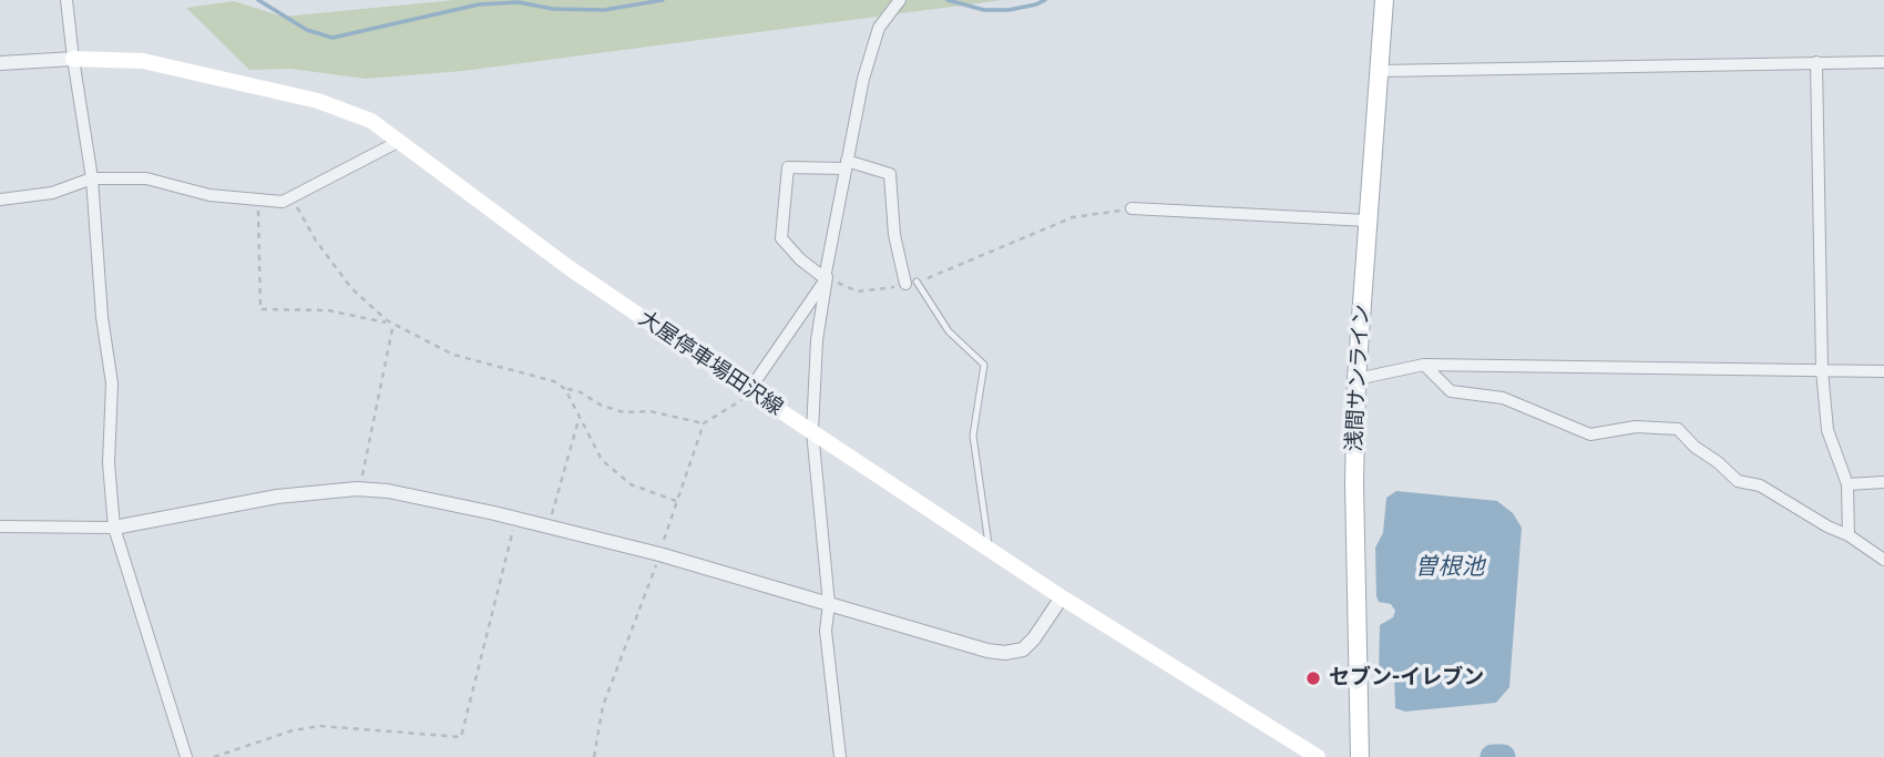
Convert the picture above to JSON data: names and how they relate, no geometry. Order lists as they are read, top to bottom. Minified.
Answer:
{"streets":{"main road":["大屋停車場田沢線","浅間サンライン"]},"water":["曽根池"],"places":["セブン-イレブン"]}
